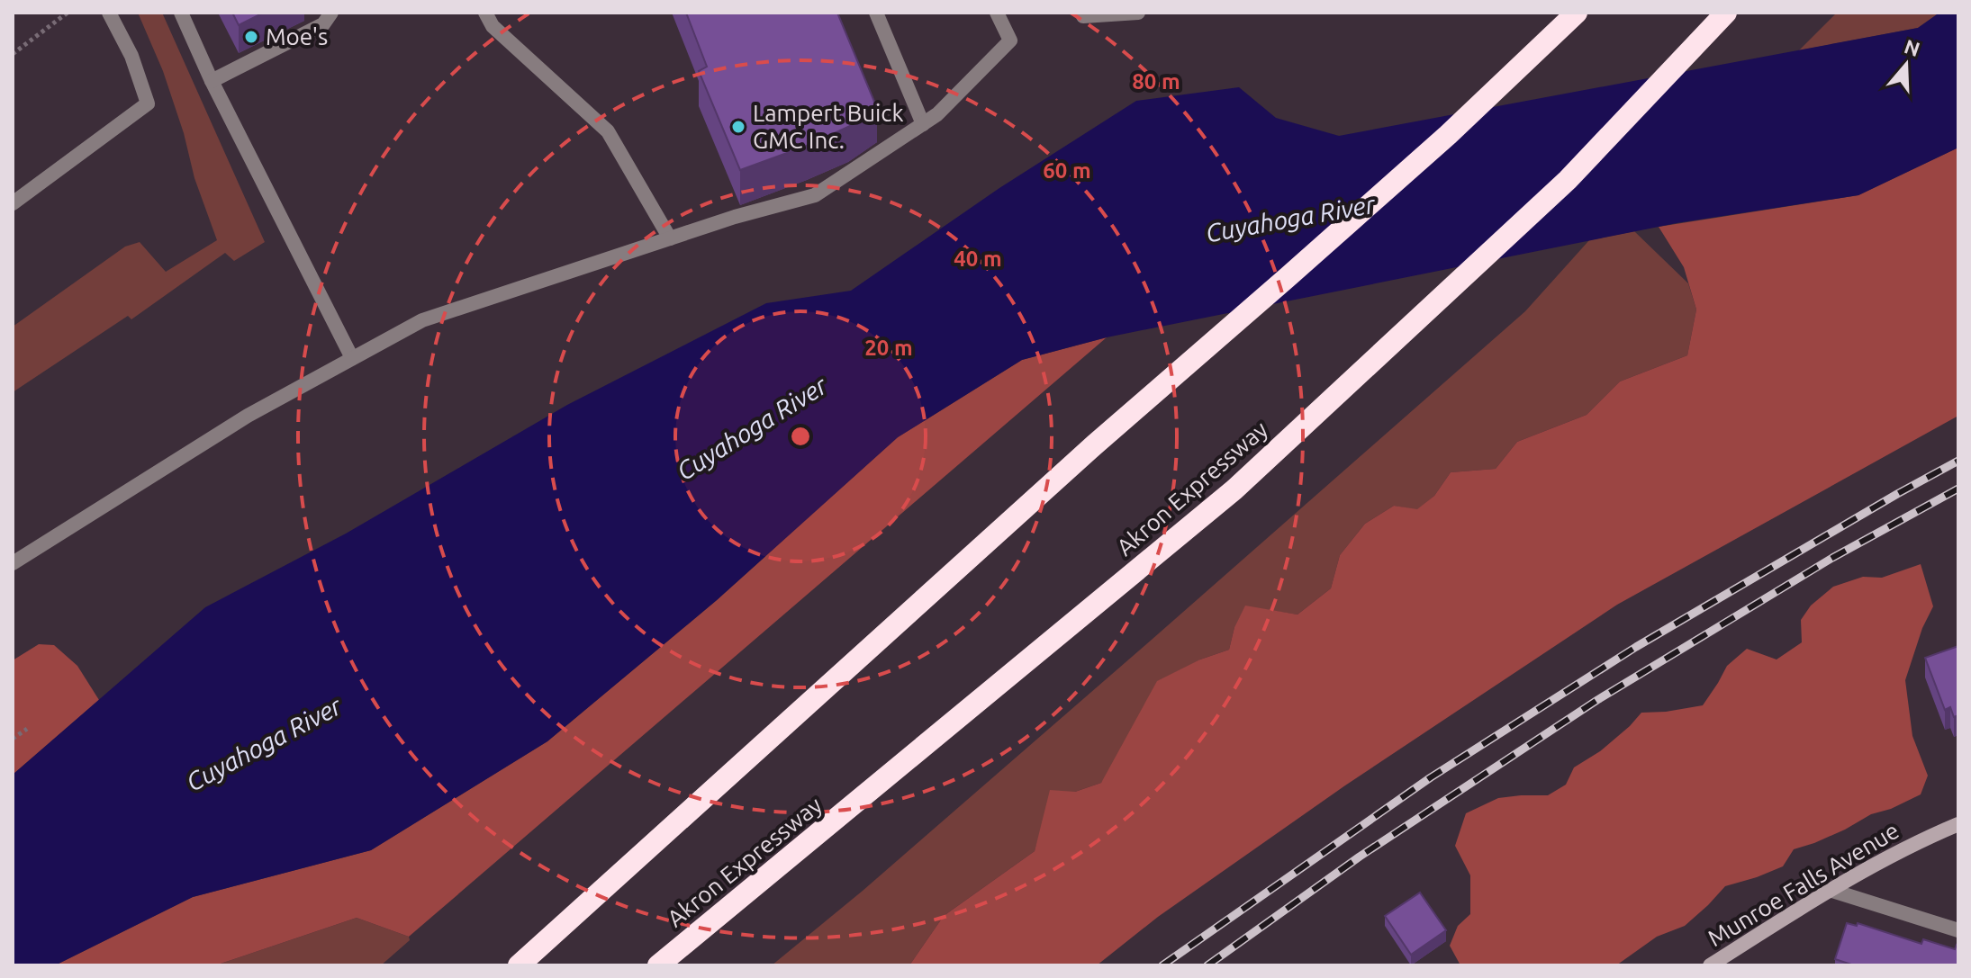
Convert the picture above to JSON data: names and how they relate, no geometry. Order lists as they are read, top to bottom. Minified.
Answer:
{"streets":{"highway":["Akron Expressway"],"street":["Munroe Falls Avenue"]},"water":["Cuyahoga River"],"places":["Moe's","Lampert Buick GMC Inc."],"north":"top","rings":["80 m","60 m","40 m","20 m"]}
